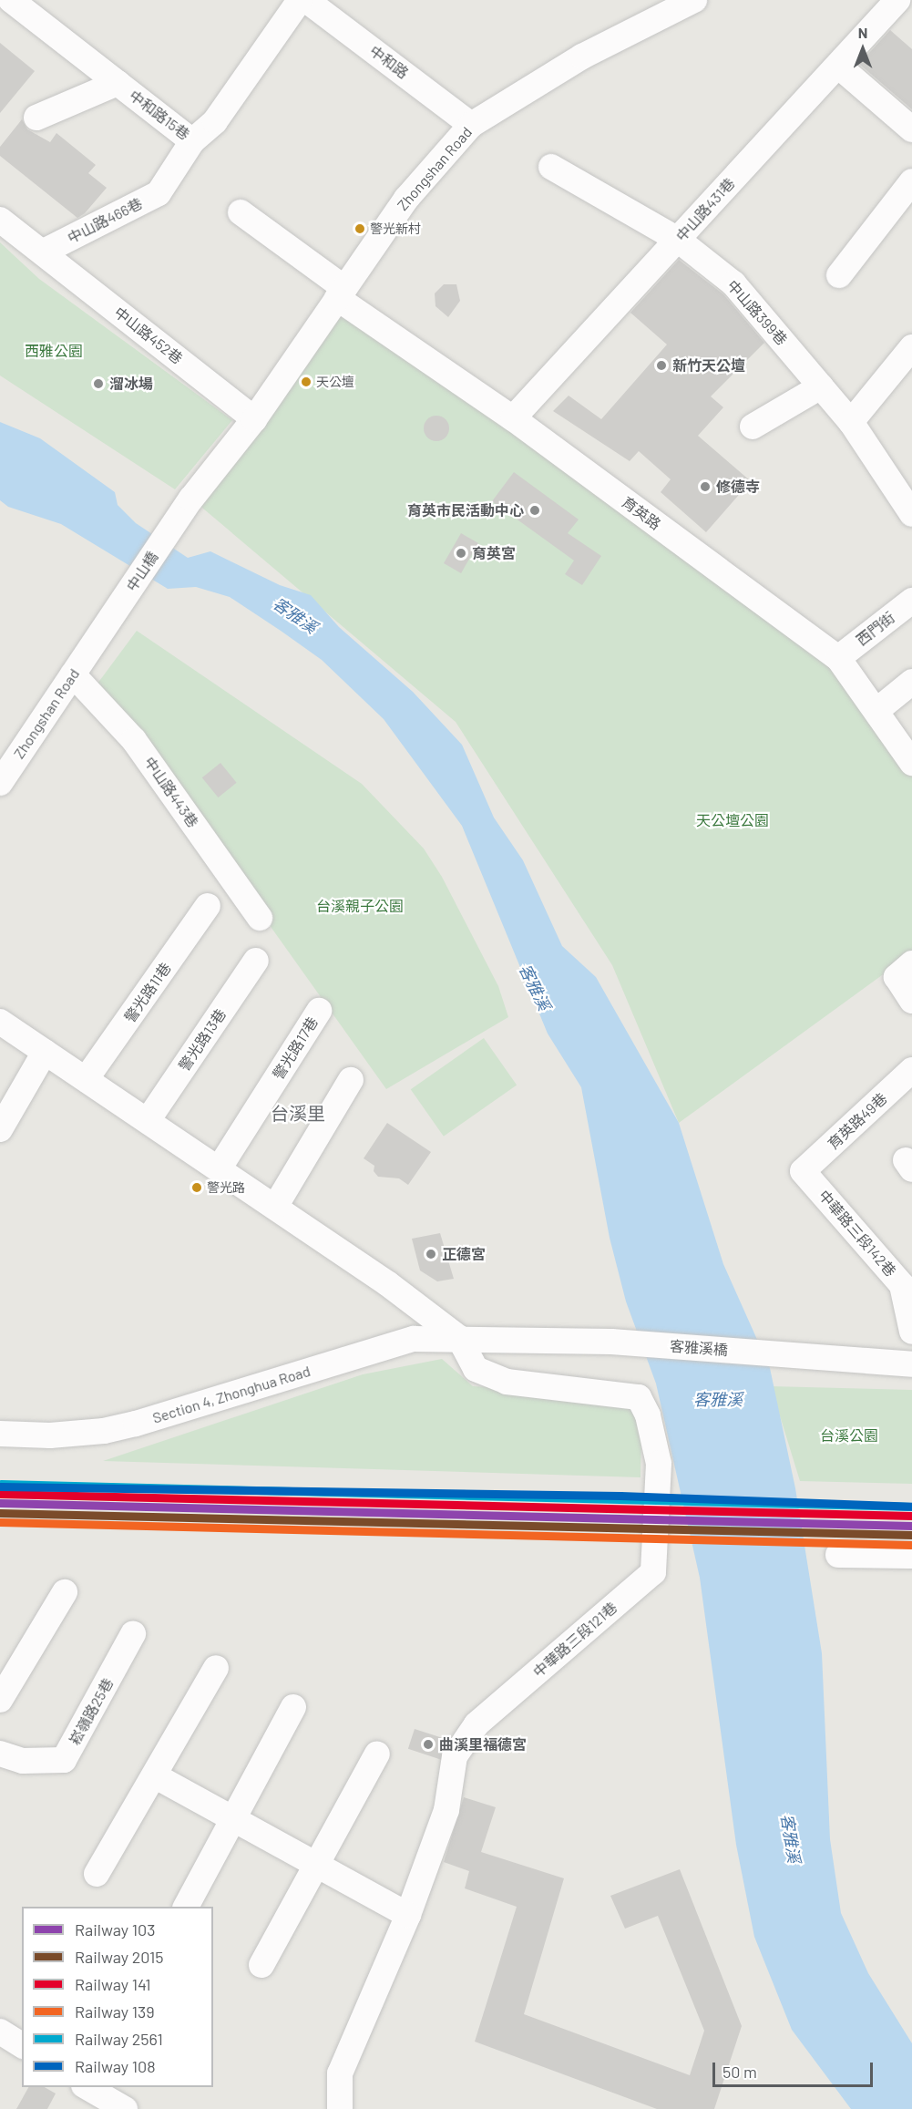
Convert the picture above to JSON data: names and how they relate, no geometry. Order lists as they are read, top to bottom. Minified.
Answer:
{"streets":{"street":["中和路","中和路15巷","Zhongshan Road","中山路431巷","中山路466巷","中山路399巷","中山路452巷","育英路","中山橋","西門街","中山路443巷","警光路11巷","警光路13巷","警光路17巷","育英路49巷","中華路三段142巷","客雅溪橋","Section 4, Zhonghua Road","中華路三段121巷","崧嶺路25巷"]},"crossings":[["中和路","Zhongshan Road"],["中和路15巷","中山路466巷"],["Zhongshan Road","中山路452巷"],["Zhongshan Road","育英路"],["Zhongshan Road","中山橋"],["Zhongshan Road","中山路443巷"],["中山路431巷","中山路399巷"],["中山路431巷","育英路"],["中山路466巷","中山路452巷"],["育英路","西門街"],["育英路49巷","中華路三段142巷"],["客雅溪橋","Section 4, Zhonghua Road"],["Section 4, Zhonghua Road","中華路三段121巷"]],"districts":["台溪里"],"water":["客雅溪"],"parks":["西雅公園","天公壇公園","台溪親子公園","台溪公園"],"places":["警光新村","新竹天公壇","天公壇","溜冰場","修德寺","育英市民活動中心","育英宮","警光路","正德宮","曲溪里福德宮"],"lines":["rail line 2561","rail line 108","rail line 141","rail line 103","rail line 2015","rail line 139"],"legend":["Railway 103","Railway 2015","Railway 141","Railway 139","Railway 2561","Railway 108"],"scale_bar":"50 m","north":"top"}
